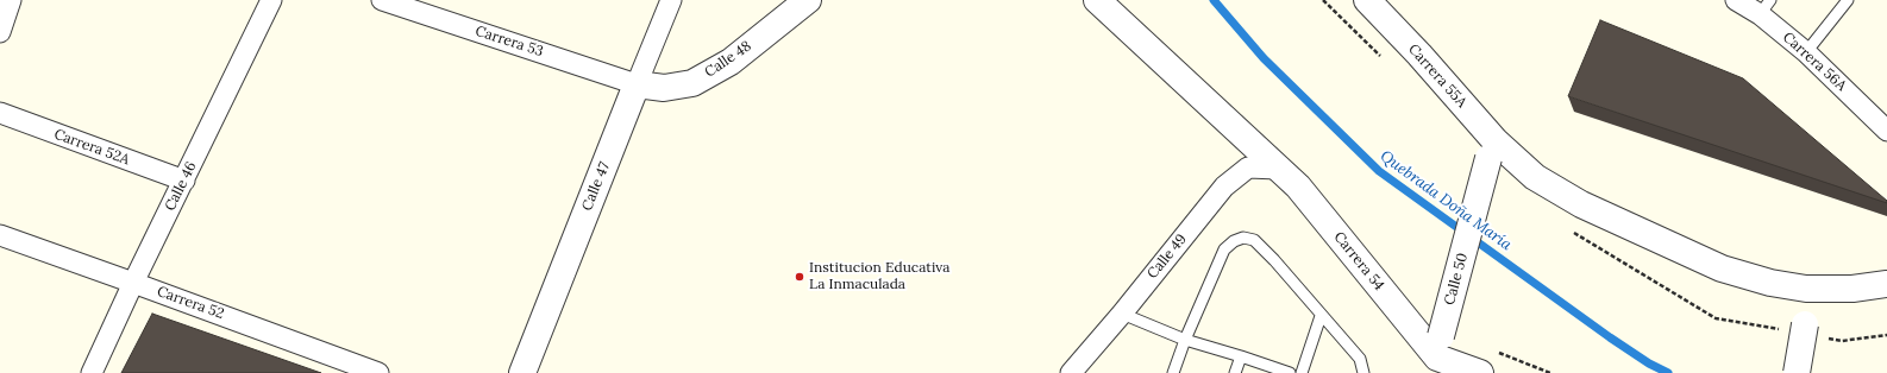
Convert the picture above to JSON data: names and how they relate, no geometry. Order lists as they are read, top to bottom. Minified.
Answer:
{"streets":{"street":["Carrera 53","Calle 48","Carrera 56A","Carrera 55A","Carrera 52A","Calle 46","Calle 47","Calle 49","Carrera 54","Calle 50","Carrera 52"]},"crossings":[["Carrera 53","Calle 48"],["Carrera 53","Calle 47"],["Calle 48","Calle 47"],["Carrera 55A","Calle 50"],["Carrera 52A","Calle 46"],["Calle 46","Carrera 52"],["Calle 49","Carrera 54"],["Carrera 54","Calle 50"]],"water":["Quebrada Doña María"],"places":["Institucion Educativa La Inmaculada"]}
